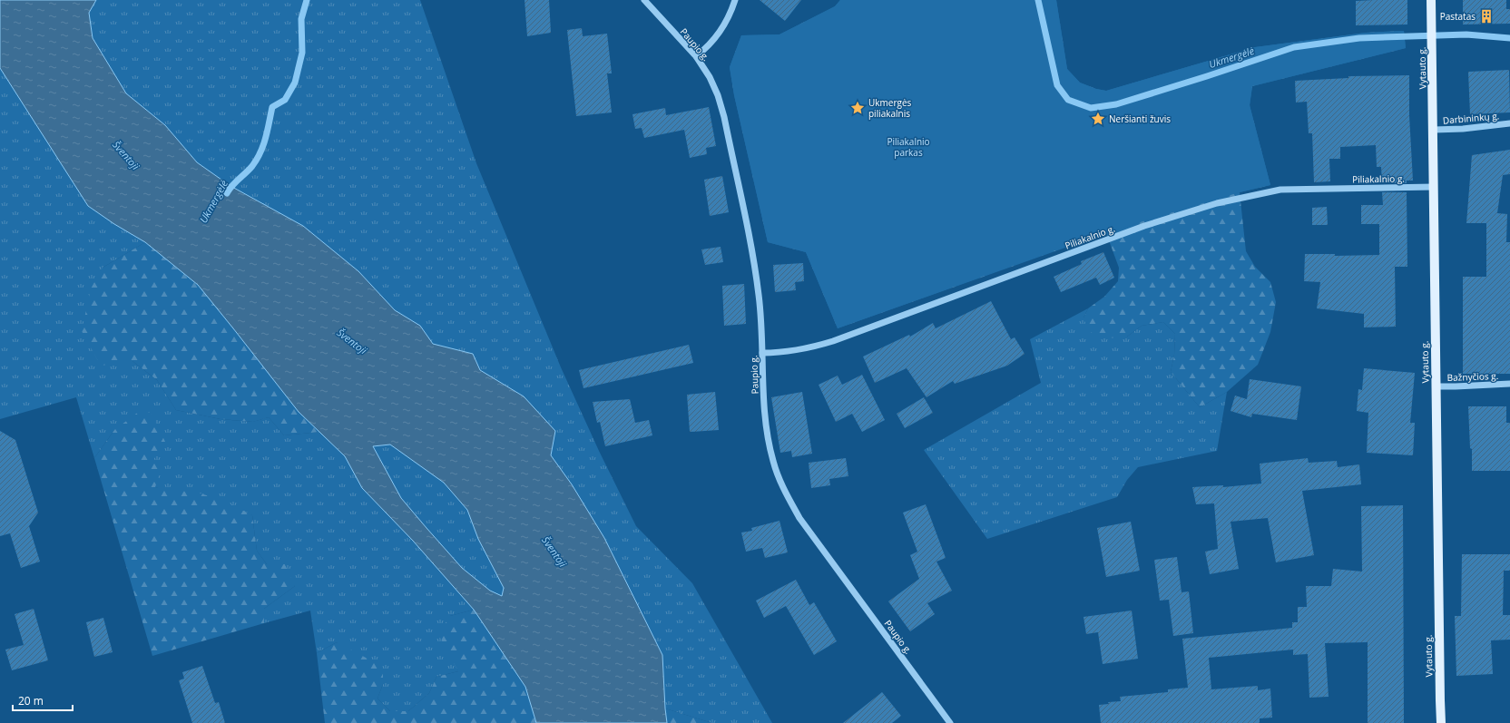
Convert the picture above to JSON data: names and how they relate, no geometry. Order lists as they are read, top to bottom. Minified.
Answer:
{"streets":{"main road":["Vytauto g."],"street":["Paupio g.","Darbininkų g.","Piliakalnio g.","Bažnyčios g."]},"crossings":[["Paupio g.","Piliakalnio g."],["Vytauto g.","Darbininkų g."],["Vytauto g.","Piliakalnio g."],["Vytauto g.","Bažnyčios g."]],"water":["Ukmergėlė","Šventoji"],"parks":["Piliakalnio parkas"],"places":{"building":["Pastatas"],"place":["Ukmergės piliakalnis","Neršianti žuvis"]},"scale_bar":"20 m"}
